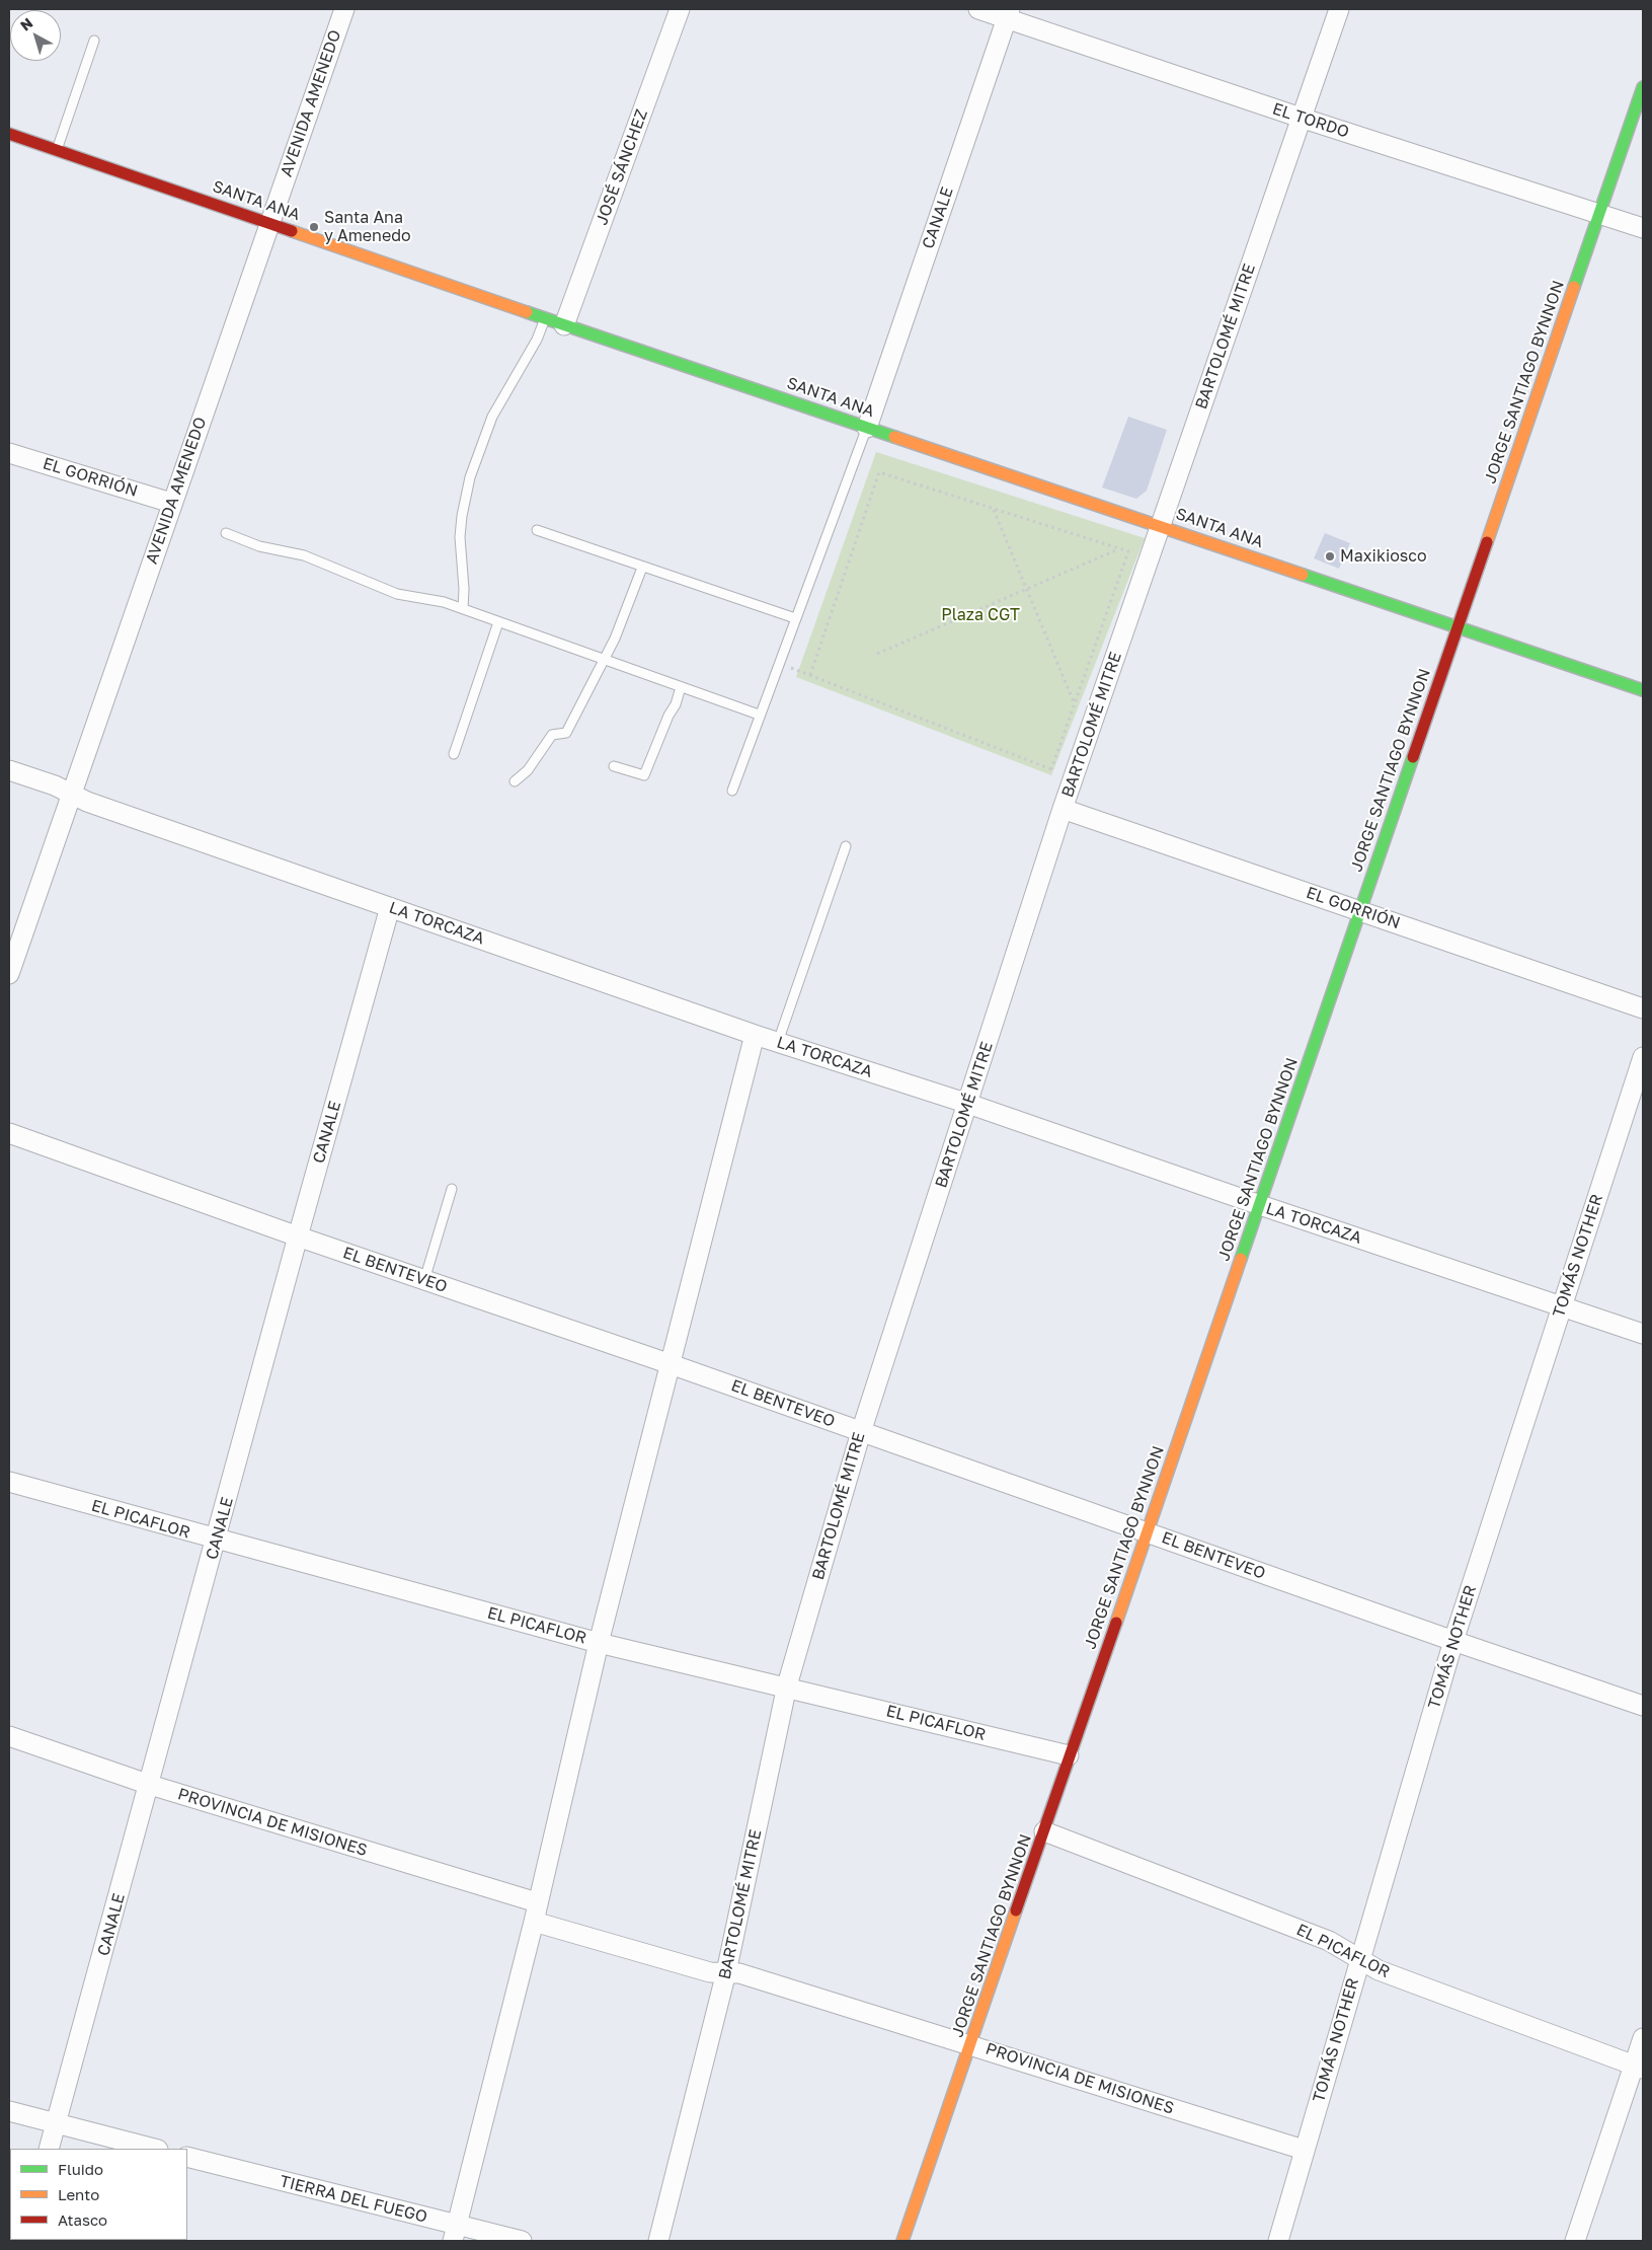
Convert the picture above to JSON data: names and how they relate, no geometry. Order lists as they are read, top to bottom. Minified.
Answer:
{"streets":{"street":["AVENIDA AMENEDO","EL TORDO","JOSÉ SÁNCHEZ","SANTA ANA","CANALE","BARTOLOMÉ MITRE","JORGE SANTIAGO BYNNON","EL GORRIÓN","LA TORCAZA","TOMÁS NOTHER","EL BENTEVEO","EL PICAFLOR","PROVINCIA DE MISIONES","TIERRA DEL FUEGO"]},"crossings":[["AVENIDA AMENEDO","SANTA ANA"],["AVENIDA AMENEDO","EL GORRIÓN"],["AVENIDA AMENEDO","LA TORCAZA"],["EL TORDO","CANALE"],["EL TORDO","BARTOLOMÉ MITRE"],["EL TORDO","JORGE SANTIAGO BYNNON"],["JOSÉ SÁNCHEZ","SANTA ANA"],["SANTA ANA","CANALE"],["SANTA ANA","BARTOLOMÉ MITRE"],["SANTA ANA","JORGE SANTIAGO BYNNON"],["CANALE","LA TORCAZA"],["CANALE","EL BENTEVEO"],["CANALE","EL PICAFLOR"],["CANALE","PROVINCIA DE MISIONES"],["BARTOLOMÉ MITRE","EL GORRIÓN"],["BARTOLOMÉ MITRE","LA TORCAZA"],["BARTOLOMÉ MITRE","EL BENTEVEO"],["BARTOLOMÉ MITRE","EL PICAFLOR"],["BARTOLOMÉ MITRE","PROVINCIA DE MISIONES"],["JORGE SANTIAGO BYNNON","EL GORRIÓN"],["JORGE SANTIAGO BYNNON","LA TORCAZA"],["JORGE SANTIAGO BYNNON","EL BENTEVEO"],["JORGE SANTIAGO BYNNON","EL PICAFLOR"],["JORGE SANTIAGO BYNNON","PROVINCIA DE MISIONES"],["LA TORCAZA","TOMÁS NOTHER"],["TOMÁS NOTHER","EL BENTEVEO"],["TOMÁS NOTHER","EL PICAFLOR"],["TOMÁS NOTHER","PROVINCIA DE MISIONES"]],"parks":["Plaza CGT"],"places":["Santa Ana y Amenedo","Maxikiosco"],"legend":["Fluido","Lento","Atasco"],"north":"top left"}
